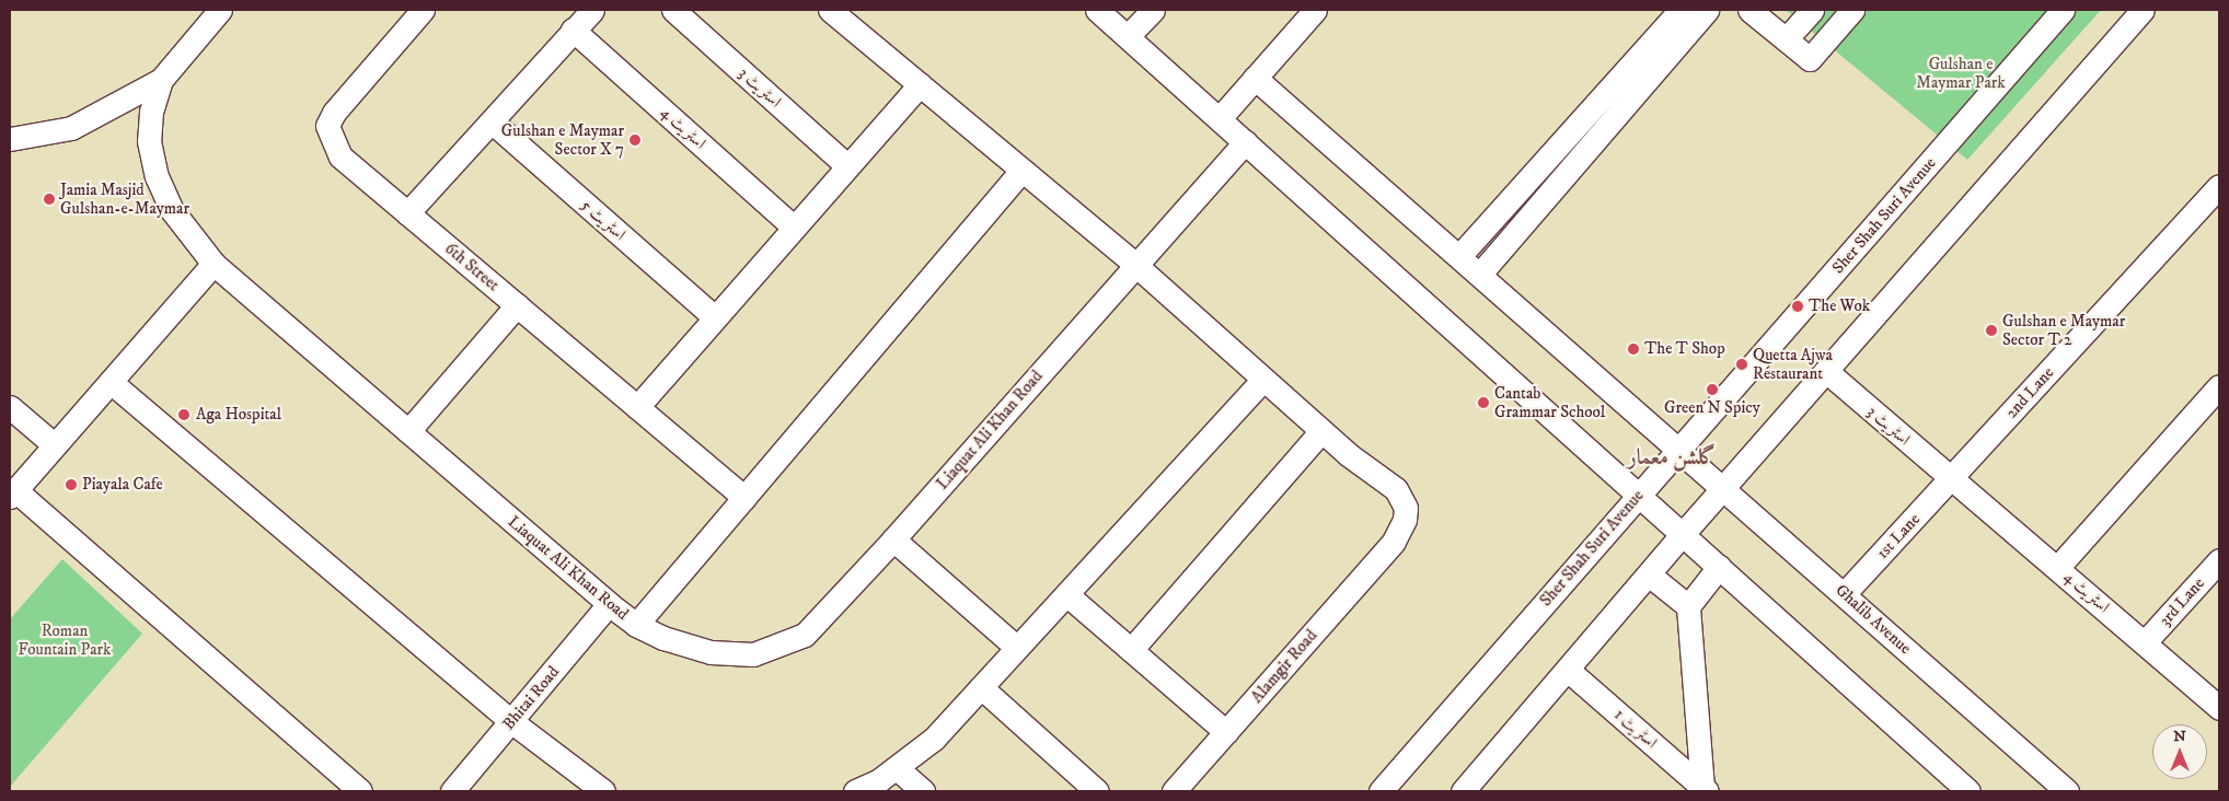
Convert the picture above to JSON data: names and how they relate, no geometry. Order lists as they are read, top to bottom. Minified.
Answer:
{"streets":{"street":["اسٹریٹ 3","اسٹریٹ 4","Sher Shah Suri Avenue","اسٹریٹ 5","6th Street","2nd Lane","Liaquat Ali Khan Road","1st Lane","3rd Lane","Ghalib Avenue","Alamgir Road","Bhitai Road","اسٹریٹ 1"]},"crossings":[["اسٹریٹ 3","اسٹریٹ 4"],["اسٹریٹ 3","2nd Lane"],["اسٹریٹ 3","1st Lane"],["اسٹریٹ 4","2nd Lane"],["اسٹریٹ 4","1st Lane"],["اسٹریٹ 4","3rd Lane"],["Sher Shah Suri Avenue","Ghalib Avenue"],["2nd Lane","1st Lane"],["Liaquat Ali Khan Road","Alamgir Road"],["Liaquat Ali Khan Road","Bhitai Road"],["1st Lane","Ghalib Avenue"]],"districts":["گلشن معمار"],"parks":["Gulshan e Maymar Park","Roman Fountain Park"],"places":["Gulshan e Maymar Sector X 7","Jamia Masjid Gulshan-e-Maymar","The Wok","Gulshan e Maymar Sector T 2","The T Shop","Quetta Ajwa Restaurant","Green N Spicy","Cantab Grammar School","Aga Hospital","Piayala Cafe"],"north":"top"}
